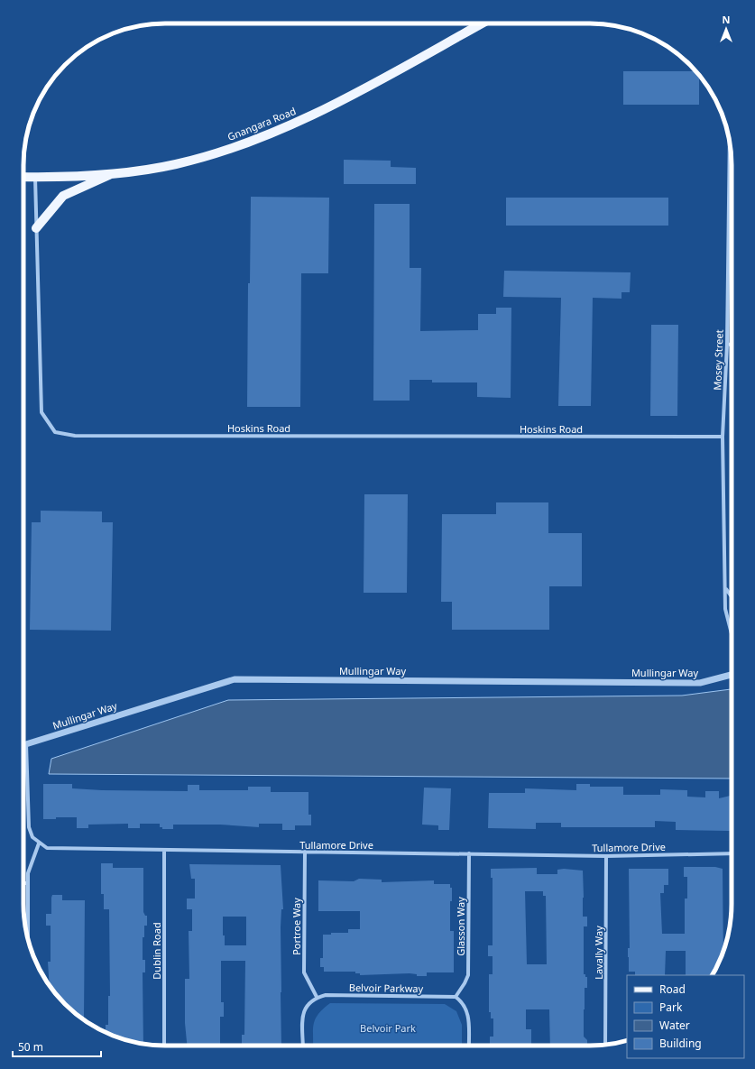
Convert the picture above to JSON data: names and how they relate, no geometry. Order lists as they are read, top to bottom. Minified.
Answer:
{"streets":{"main road":["Gnangara Road"],"street":["Mosey Street","Hoskins Road","Mullingar Way","Tullamore Drive","Portroe Way","Glasson Way","Dublin Road","Lavally Way","Belvoir Parkway"]},"crossings":[["Gnangara Road","Hoskins Road"],["Mosey Street","Hoskins Road"],["Tullamore Drive","Portroe Way"],["Tullamore Drive","Glasson Way"],["Tullamore Drive","Dublin Road"],["Tullamore Drive","Lavally Way"],["Portroe Way","Belvoir Parkway"],["Glasson Way","Belvoir Parkway"]],"parks":["Belvoir Park"],"legend":["Road","Park","Water","Building"],"scale_bar":"50 m","north":"top"}
